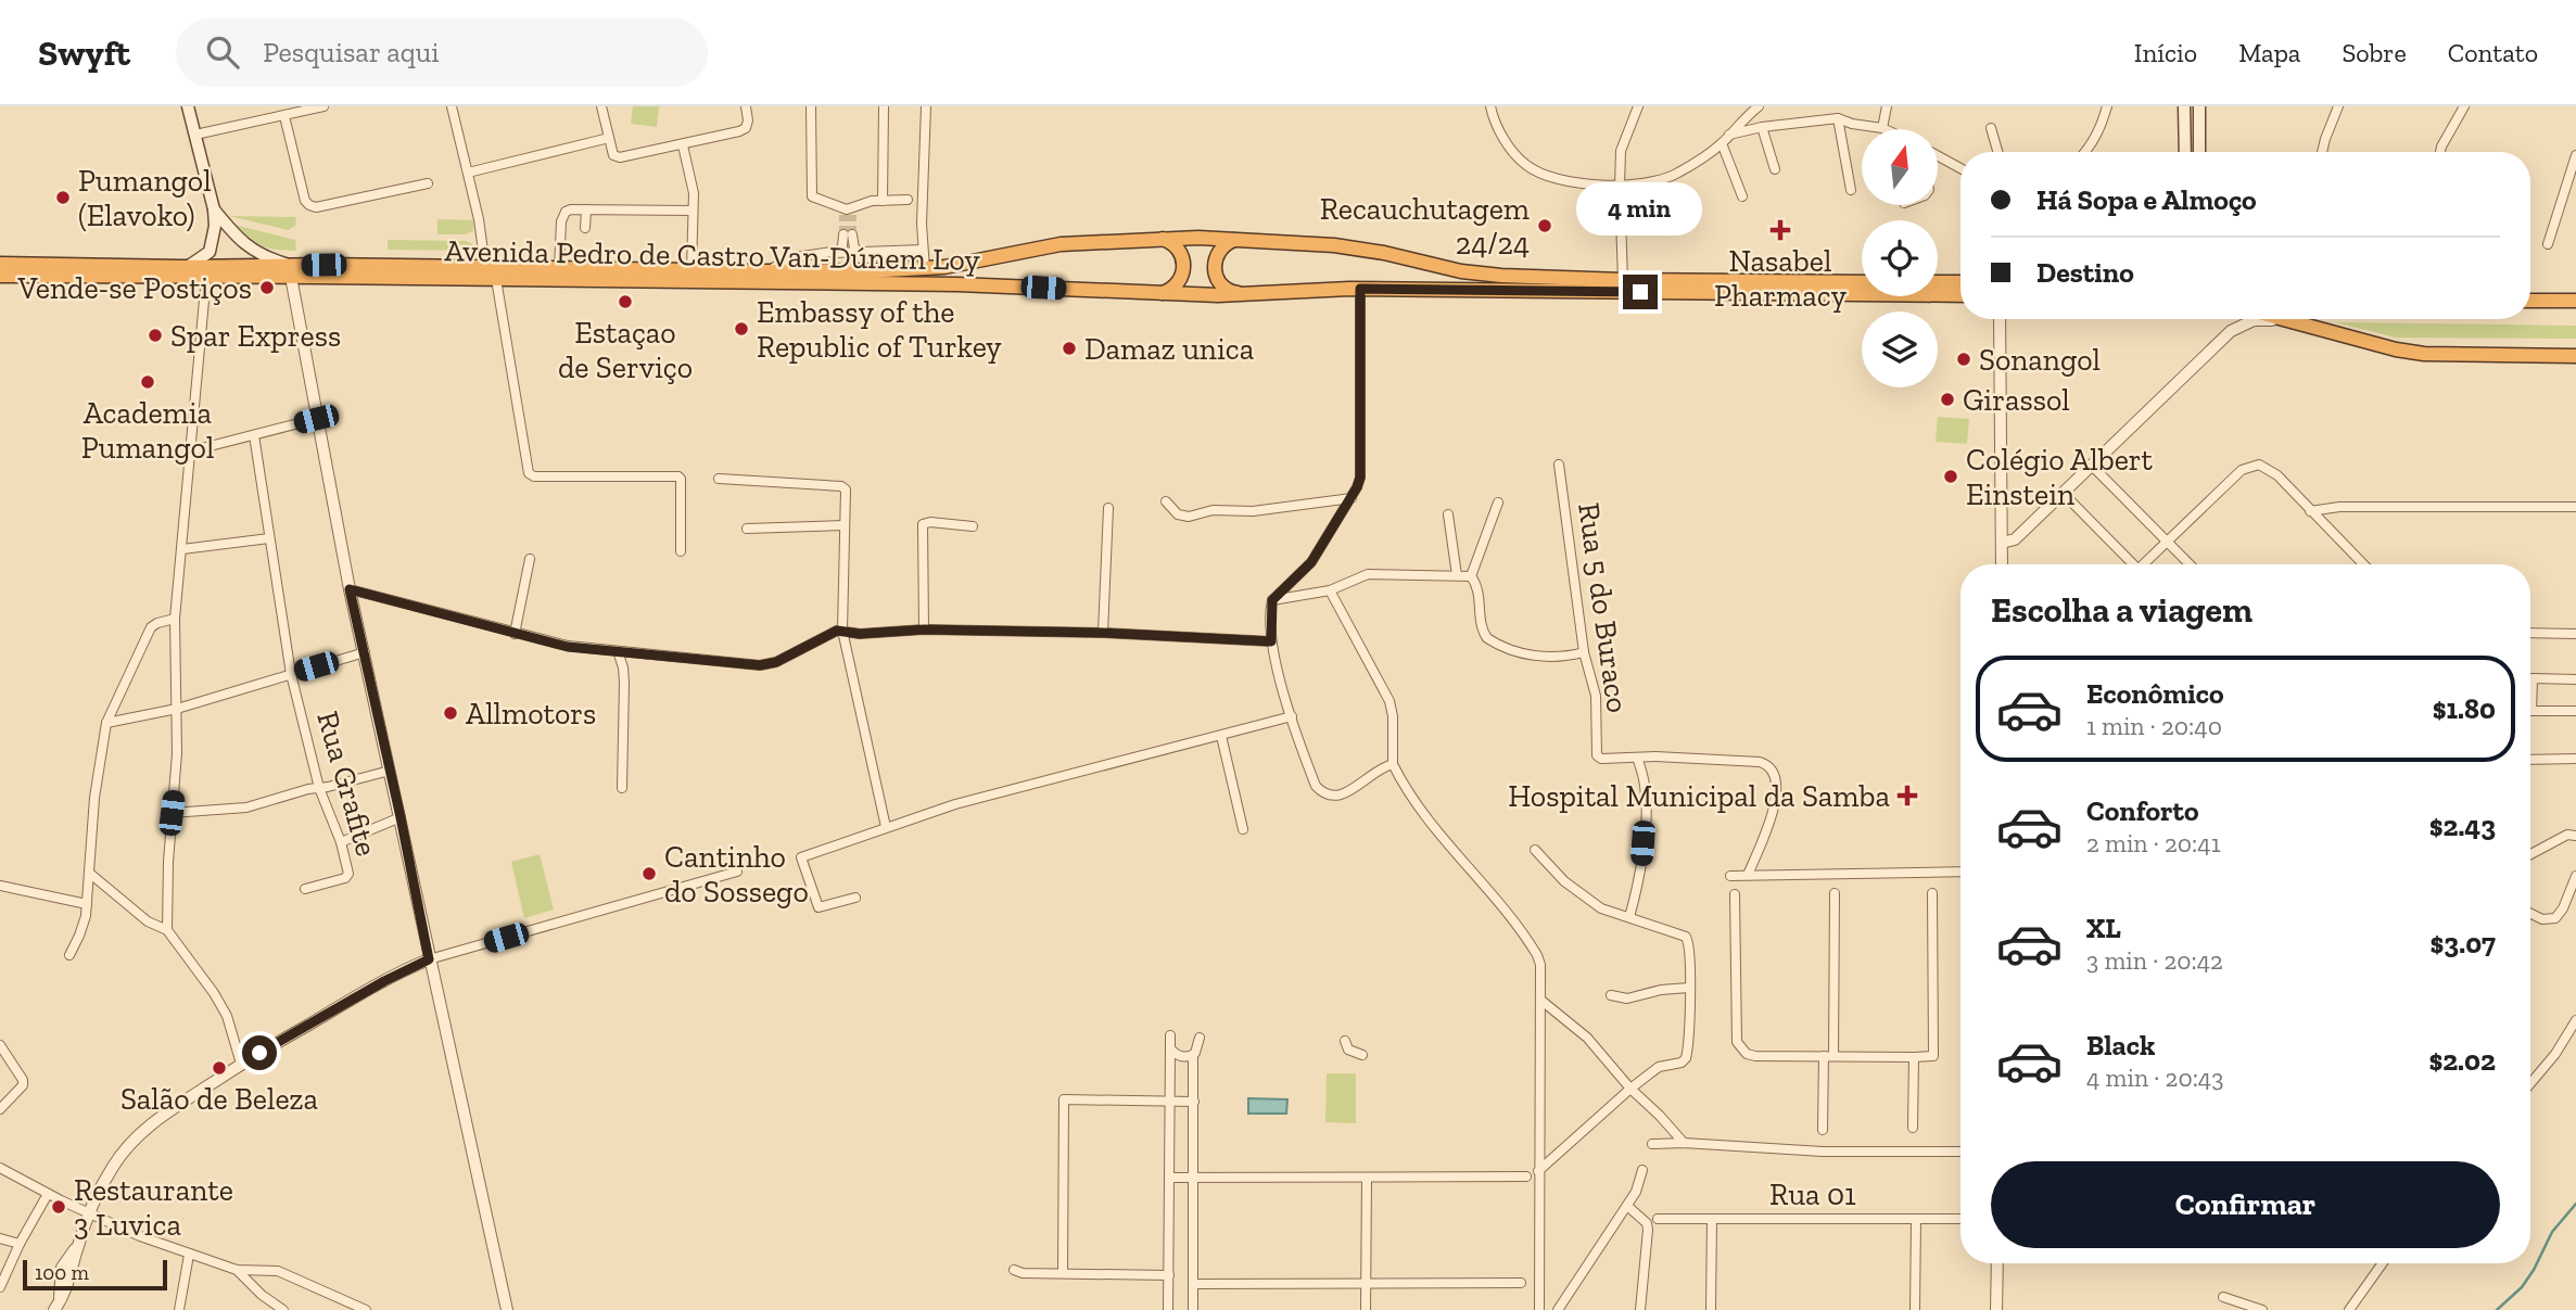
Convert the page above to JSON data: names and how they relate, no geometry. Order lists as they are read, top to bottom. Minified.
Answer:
{"streets":{"highway":["Avenida Pedro de Castro Van-Dúnem Loy"],"street":["Rua 5 do Buraco","Rua Grafite","Rua 01"]},"places":{"other":["Pumangol (Elavoko)","Recauchutagem 24/24","Vende-se Postiços","Estaçao de Serviço","Embassy of the Republic of Turkey","Spar Express","Damaz unica","Sonangol","Academia Pumangol","Girassol","Colégio Albert Einstein","Allmotors","Cantinho do Sossego","Salão de Beleza","Restaurante 3 Luvica"],"health":["Nasabel Pharmacy","Hospital Municipal da Samba"]},"scale_bar":"100 m","north":"top","page":{"header":"Swyft","search":"Pesquisar aqui","nav":["Início","Mapa","Sobre","Contato"],"banner":["Há Sopa e Almoço","Destino"],"bubble":"4 min","heading":"Escolha a viagem","list":[{"name":"Econômico","note":"1 min · 20:40","value":"$1.80"},{"name":"Conforto","note":"2 min · 20:41","value":"$2.43"},{"name":"XL","note":"3 min · 20:42","value":"$3.07"},{"name":"Black","note":"4 min · 20:43","value":"$2.02"}],"buttons":"Confirmar","scale":"100 m"}}
